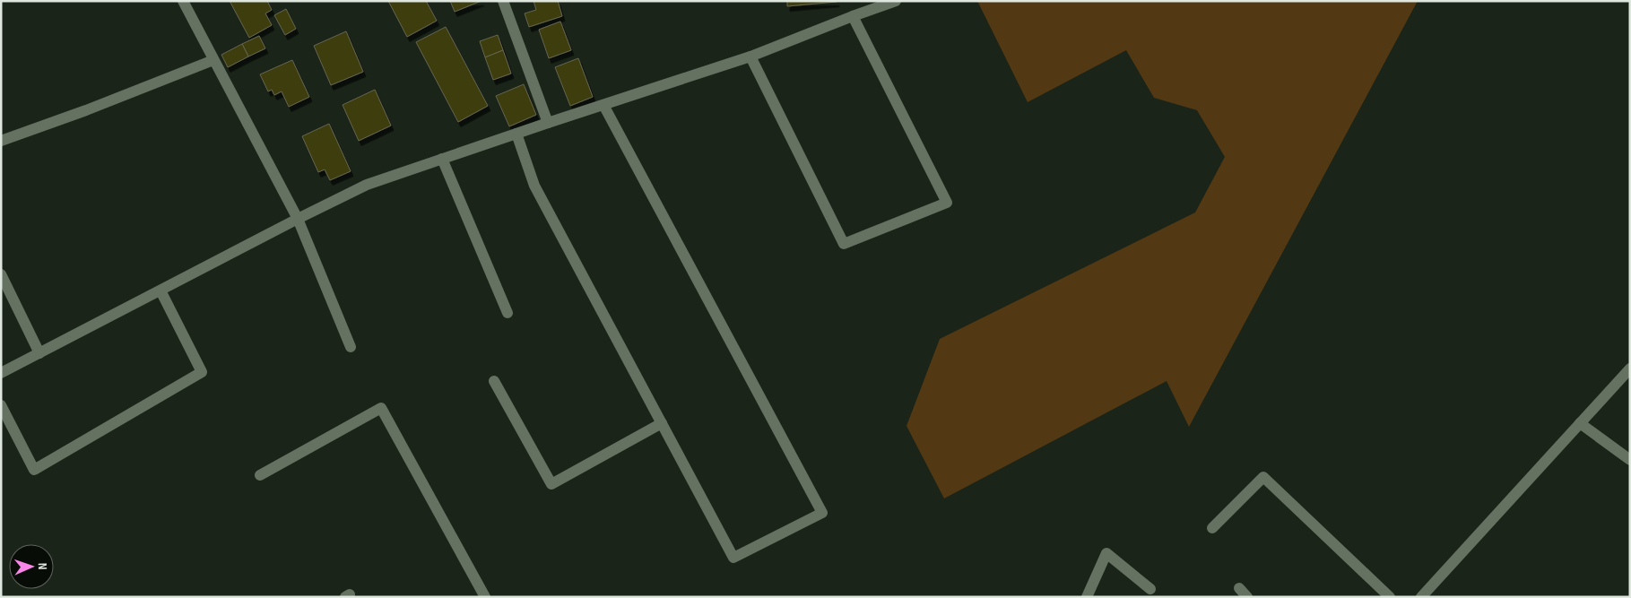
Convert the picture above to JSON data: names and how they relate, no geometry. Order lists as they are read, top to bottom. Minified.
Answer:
{"north":"right"}
